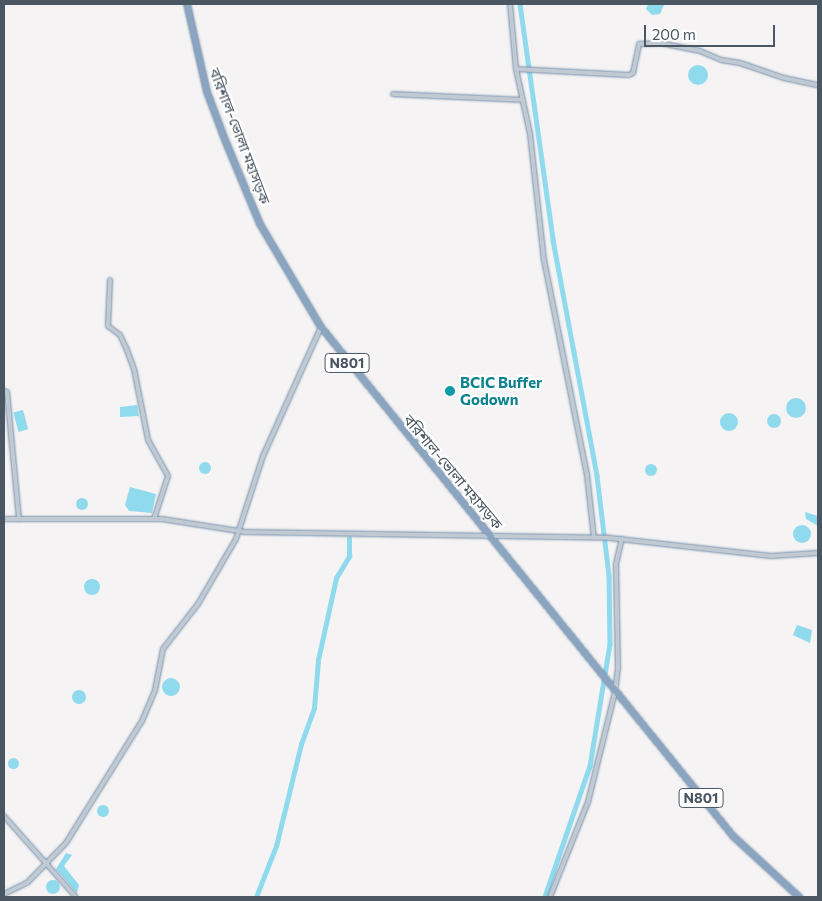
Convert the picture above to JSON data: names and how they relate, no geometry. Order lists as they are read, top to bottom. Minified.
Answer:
{"streets":{"highway":["বরিশাল-ভোলা মহাসড়ক","N801"]},"places":["BCIC Buffer Godown"],"scale_bar":"200 m"}
